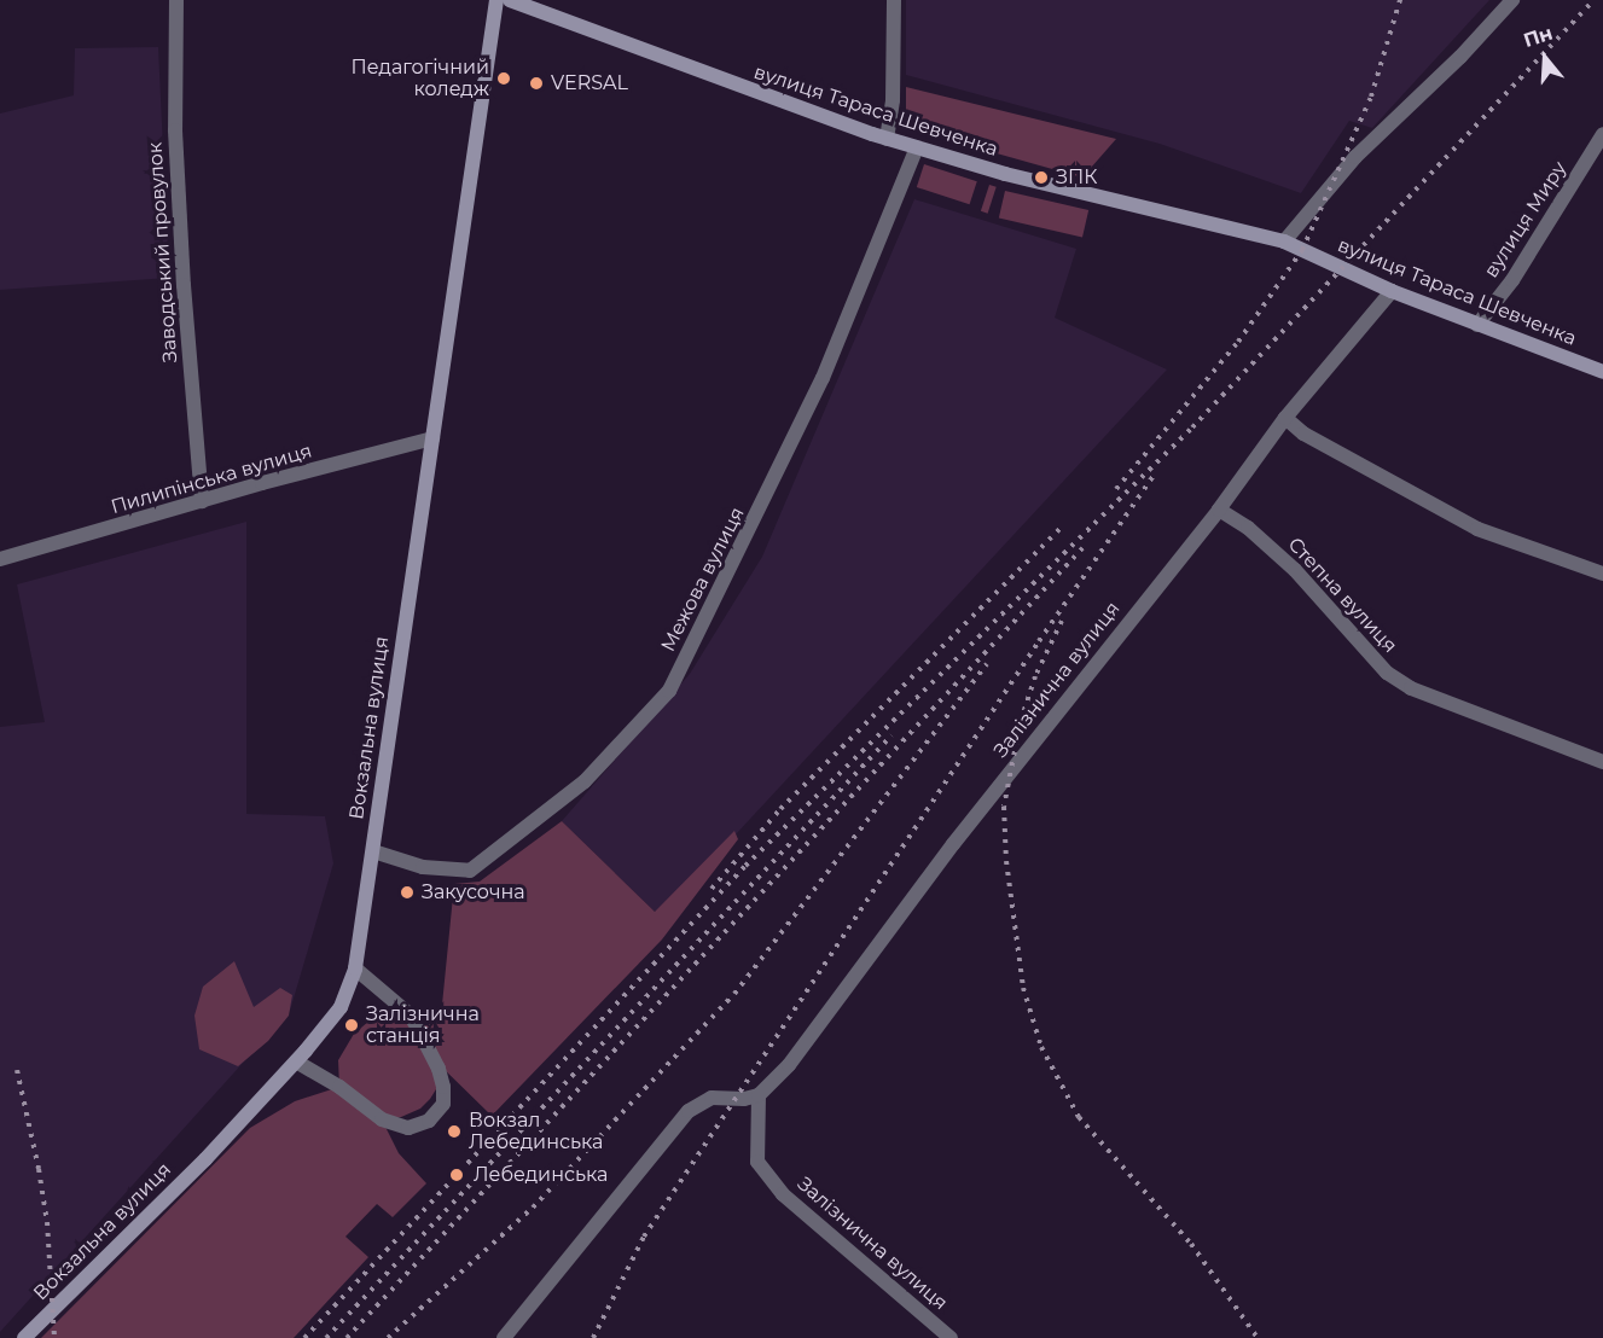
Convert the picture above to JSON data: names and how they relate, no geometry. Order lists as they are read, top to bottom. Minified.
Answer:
{"streets":{"main road":["вулиця Тараса Шевченка","Вокзальна вулиця"],"street":["вулиця Миру","Заводський провулок","Пилипінська вулиця","Межова вулиця","Степна вулиця","Залізнична вулиця"]},"crossings":[["вулиця Тараса Шевченка","вулиця Миру"],["вулиця Тараса Шевченка","Межова вулиця"],["вулиця Тараса Шевченка","Залізнична вулиця"],["Заводський провулок","Пилипінська вулиця"],["Пилипінська вулиця","Вокзальна вулиця"],["Межова вулиця","Вокзальна вулиця"],["Степна вулиця","Залізнична вулиця"]],"places":["Педагогічний коледж","VERSAL","ЗПК","Закусочна","Залізнична станція","Вокзал Лебединська","Лебединська"],"north":"top"}
